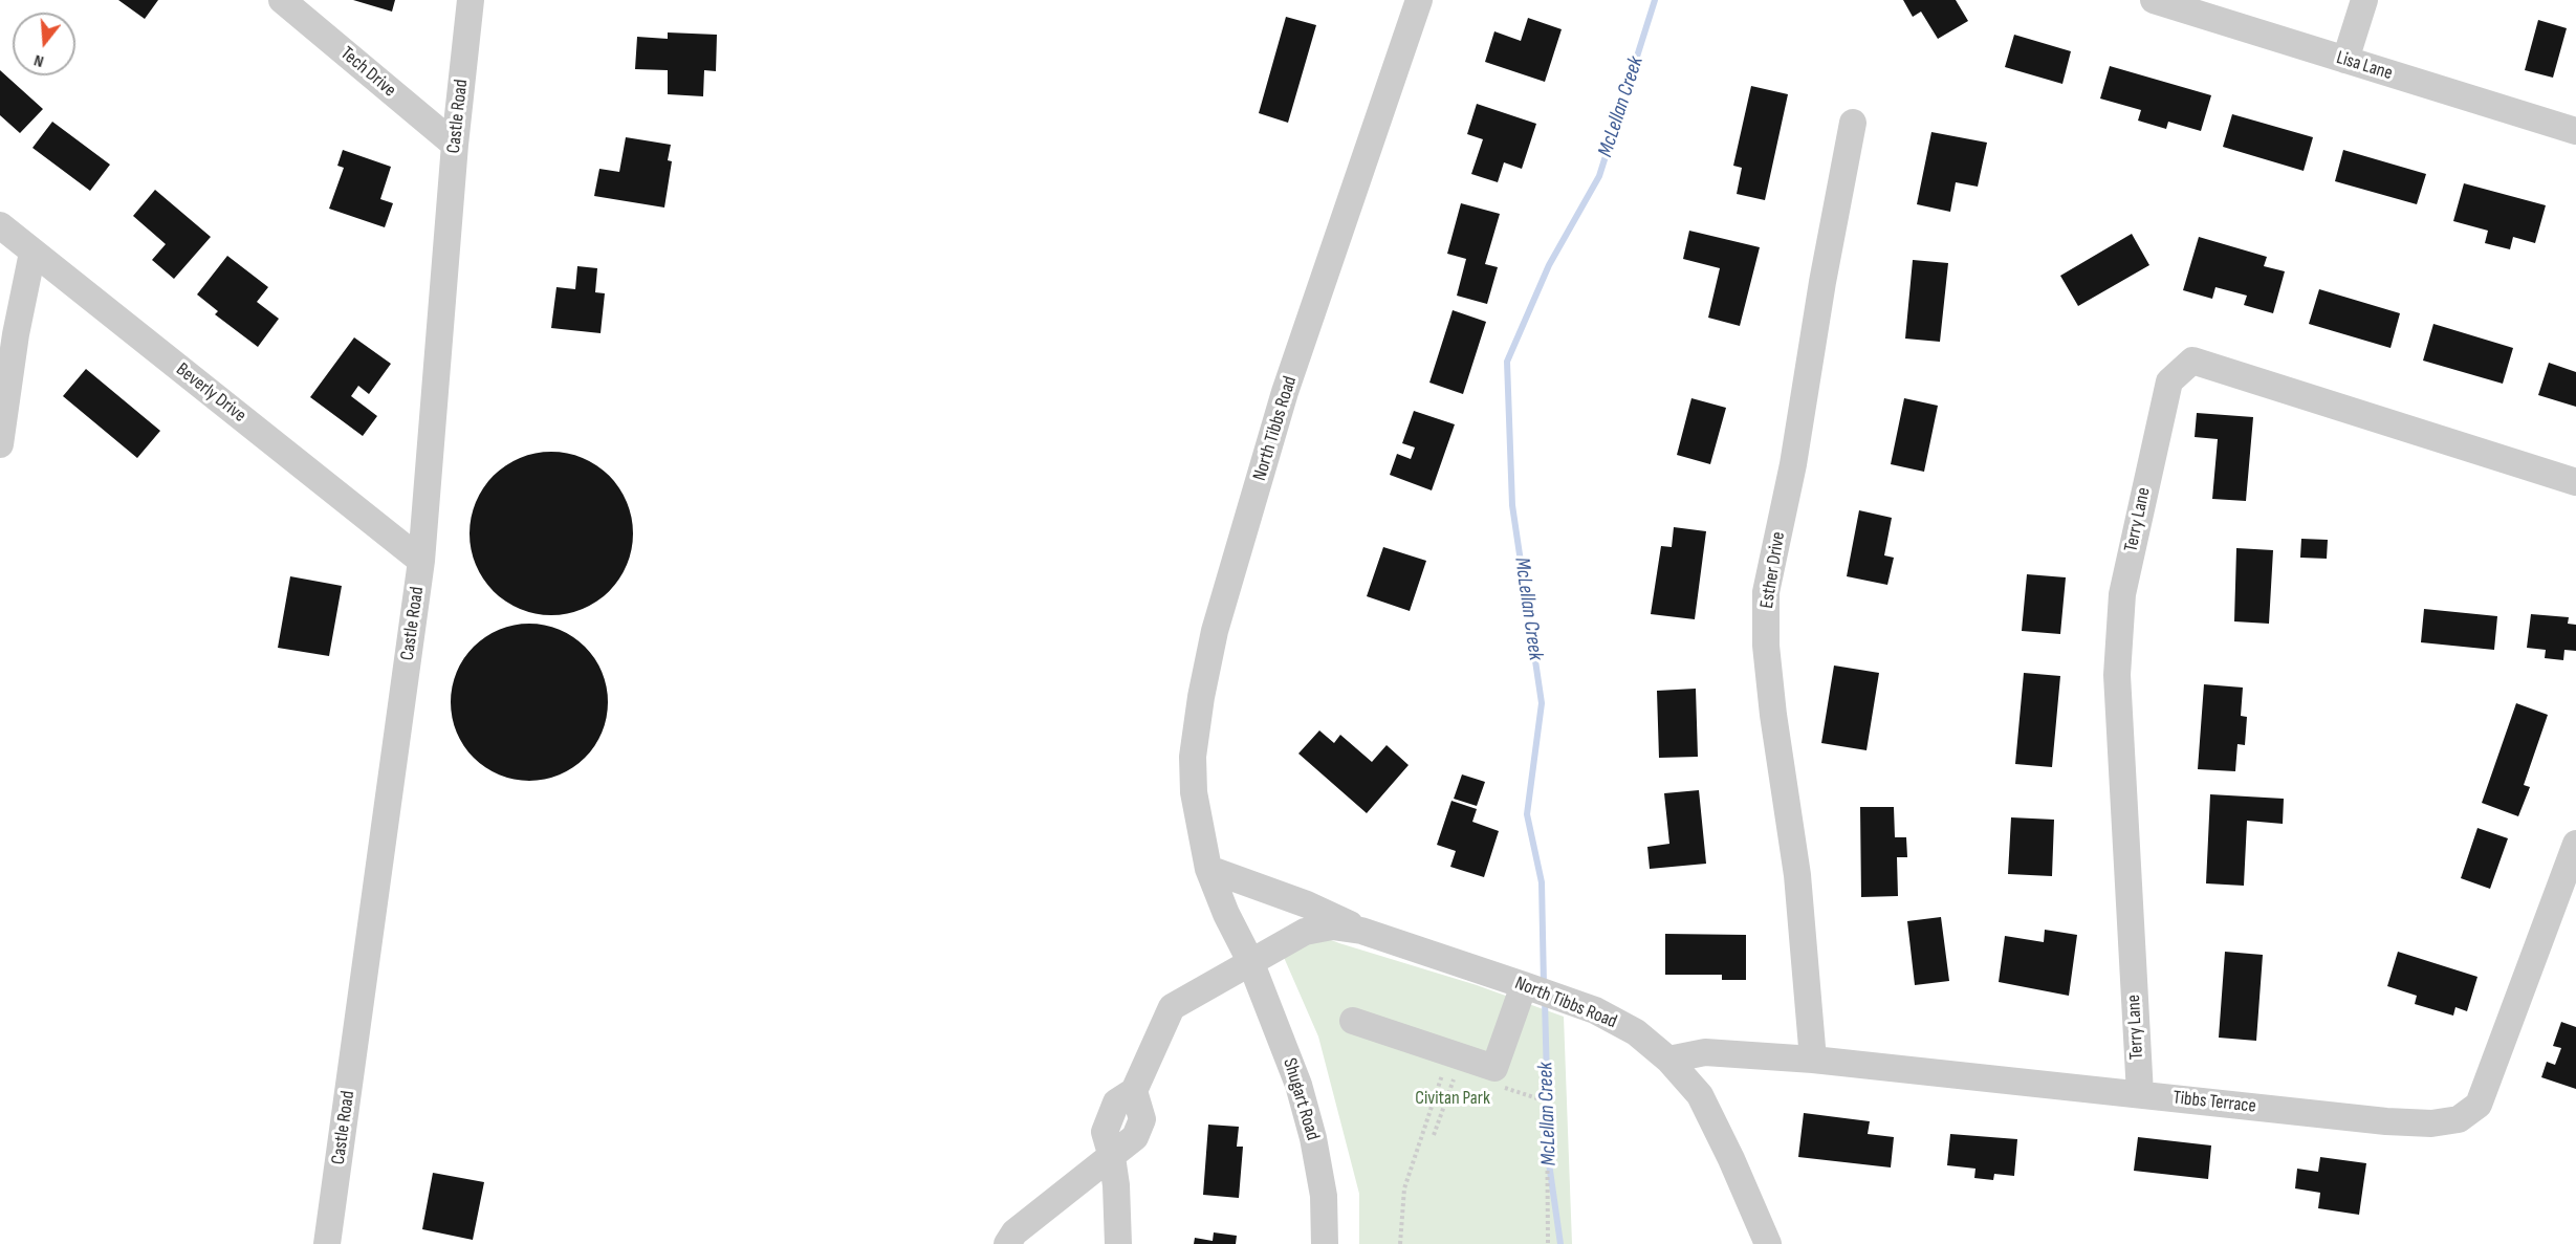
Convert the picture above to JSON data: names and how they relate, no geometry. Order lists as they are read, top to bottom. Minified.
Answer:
{"streets":{"street":["Lisa Lane","Tech Drive","Castle Road","Beverly Drive","North Tibbs Road","Terry Lane","Esther Drive","Shugart Road","Tibbs Terrace"]},"crossings":[["Tech Drive","Castle Road"],["Castle Road","Beverly Drive"],["North Tibbs Road","Shugart Road"],["North Tibbs Road","Tibbs Terrace"],["Terry Lane","Tibbs Terrace"],["Esther Drive","Tibbs Terrace"]],"water":["McLellan Creek"],"parks":["Civitan Park"],"north":"bottom"}
